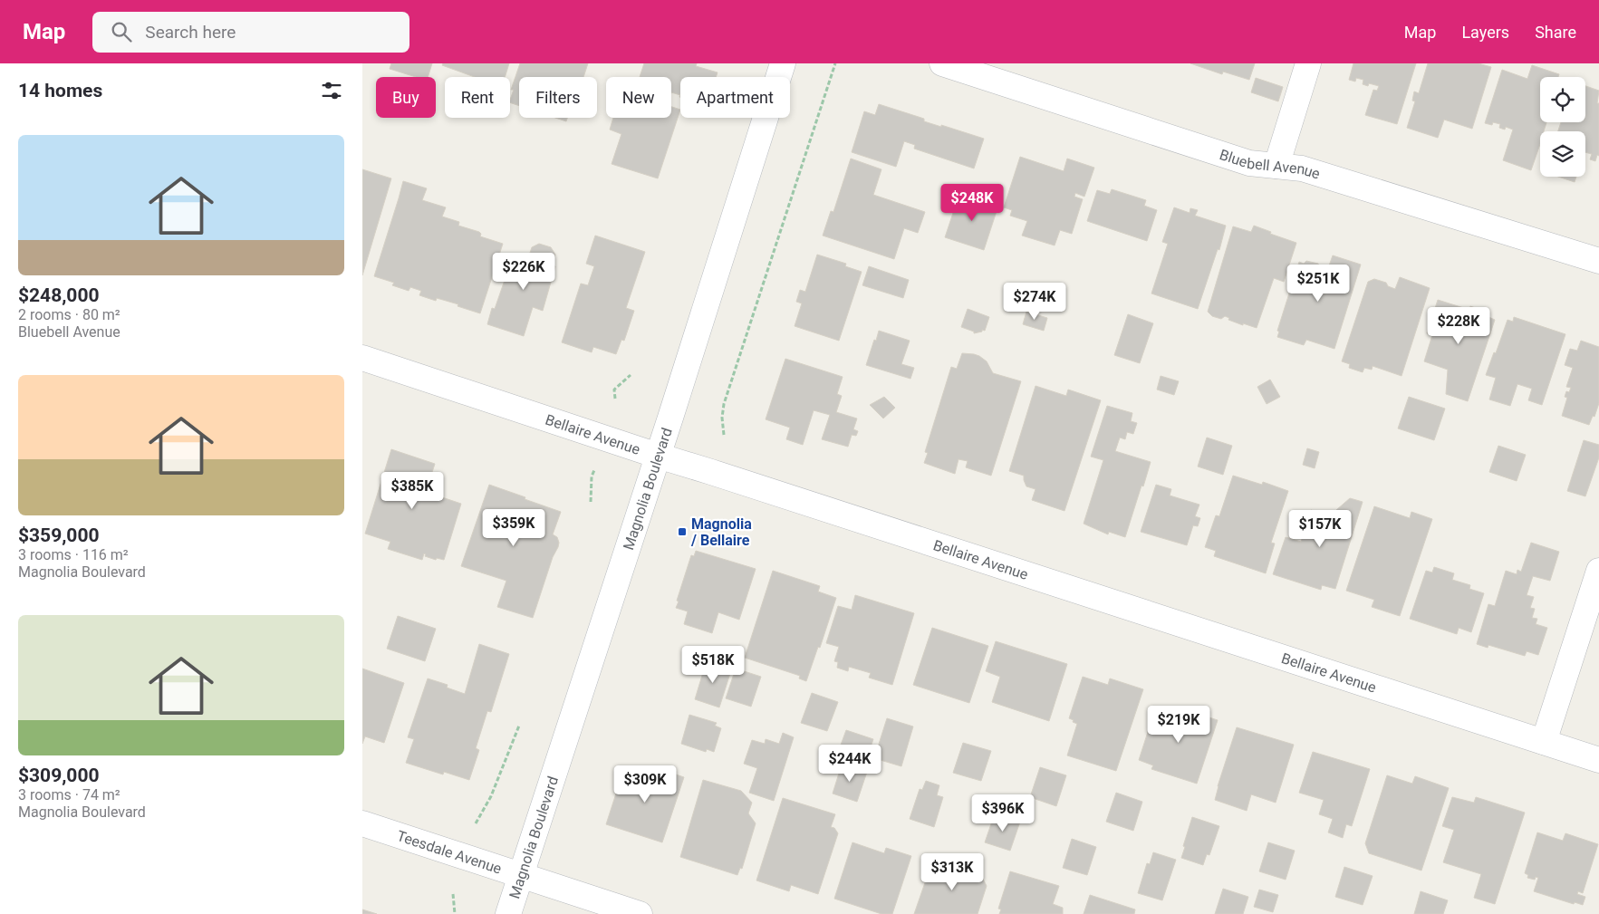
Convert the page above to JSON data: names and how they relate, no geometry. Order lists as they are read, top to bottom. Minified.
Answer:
{"streets":{"street":["Bluebell Avenue","Bellaire Avenue","Magnolia Boulevard","Teesdale Avenue"]},"crossings":[["Bellaire Avenue","Magnolia Boulevard"],["Magnolia Boulevard","Teesdale Avenue"]],"places":{"transit":["Magnolia / Bellaire"]},"page":{"header":"Map","search":"Search here","nav":["Map","Layers","Share"],"heading":"14 homes","chip":["Buy","Rent","Filters","New","Apartment"],"list":[{"name":"$248,000","note":"2 rooms · 80 m² · Bluebell Avenue"},{"name":"$359,000","note":"3 rooms · 116 m² · Magnolia Boulevard"},{"name":"$309,000","note":"3 rooms · 74 m² · Magnolia Boulevard"}],"price":["$248K","$226K","$251K","$274K","$228K","$385K","$359K","$157K","$518K","$219K","$244K","$309K","$396K","$313K"]}}
